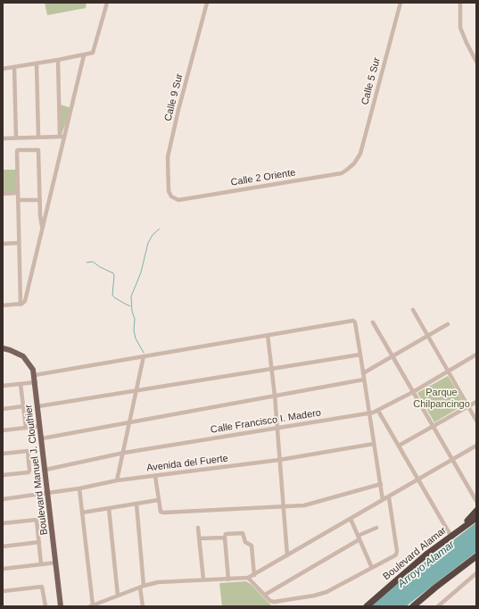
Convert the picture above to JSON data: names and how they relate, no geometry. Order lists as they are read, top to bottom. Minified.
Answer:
{"streets":{"highway":["Boulevard Alamar"],"main road":["Boulevard Manuel J. Clouthier"],"street":["Calle 5 Sur","Calle 9 Sur","Calle 2 Oriente","Calle Francisco I. Madero","Avenida del Fuerte"]},"crossings":[["Calle 5 Sur","Calle 2 Oriente"],["Calle 9 Sur","Calle 2 Oriente"],["Calle Francisco I. Madero","Boulevard Manuel J. Clouthier"],["Avenida del Fuerte","Boulevard Manuel J. Clouthier"]],"water":["Arroyo Alamar"],"parks":["Parque Chilpancingo"]}
